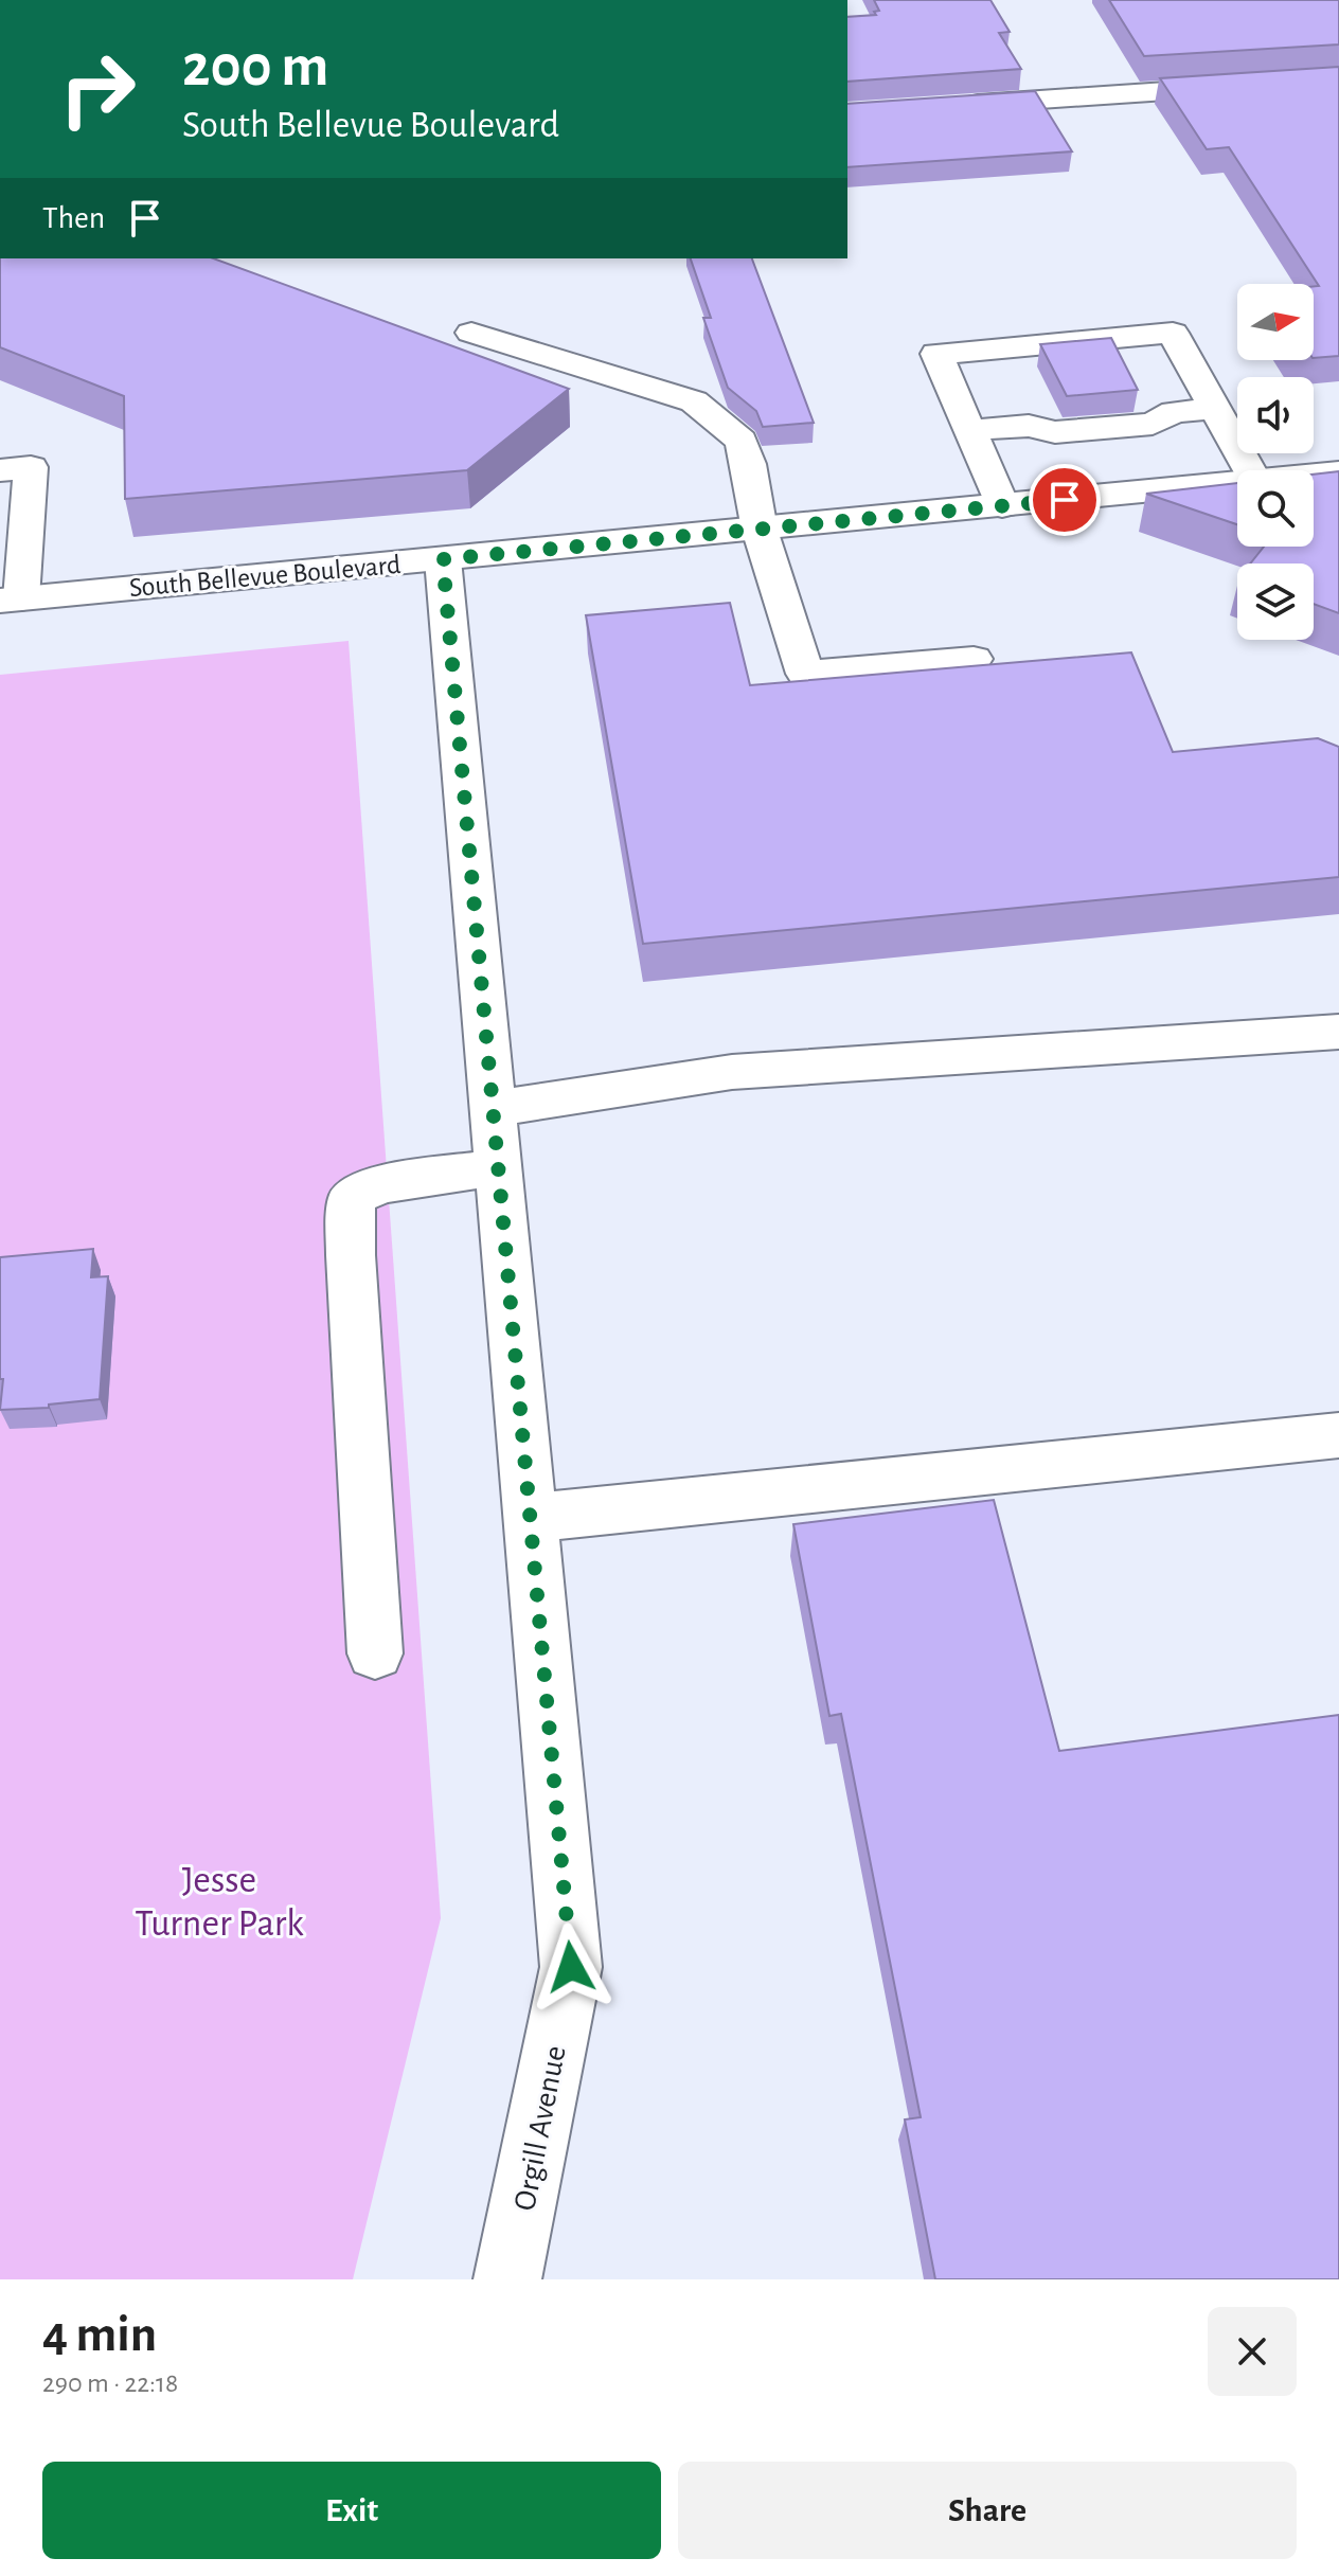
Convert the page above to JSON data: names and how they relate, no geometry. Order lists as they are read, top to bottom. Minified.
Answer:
{"streets":{"street":["South Bellevue Boulevard","Orgill Avenue"]},"crossings":[["South Bellevue Boulevard","Orgill Avenue"]],"parks":["Jesse Turner Park"],"north":"right","page":{"turn":["200 m","South Bellevue Boulevard"],"then":"Then","heading":["4 min","290 m · 22:18"],"buttons":["Exit","Share"]}}
